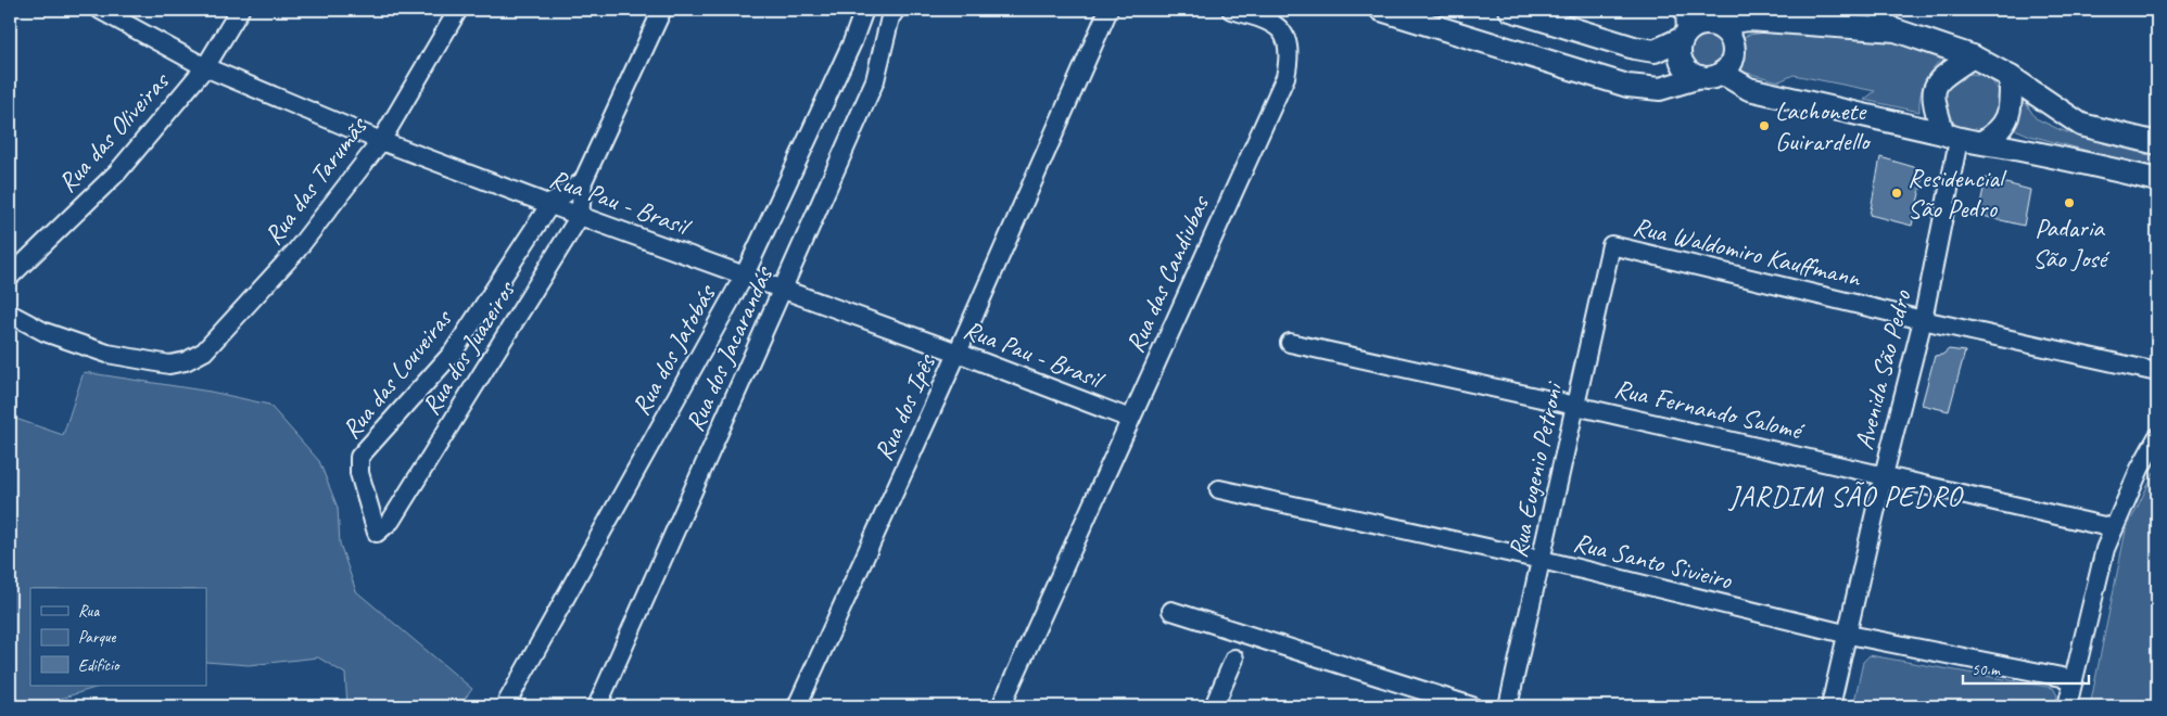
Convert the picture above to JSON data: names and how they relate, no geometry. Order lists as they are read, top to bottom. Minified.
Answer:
{"streets":{"street":["Rua das Oliveiras","Rua das Tarumãs","Rua Pau - Brasil","Rua Waldomiro Kauffmann","Rua das Candiubas","Rua dos Juazeiros","Rua dos Jacarandás","Rua dos Jatobás","Avenida São Pedro","Rua das Louveiras","Rua dos Ipês","Rua Fernando Salomé","Rua Eugenio Petroni","Rua Santo Sivieiro"]},"crossings":[["Rua das Oliveiras","Rua Pau - Brasil"],["Rua das Tarumãs","Rua Pau - Brasil"],["Rua Pau - Brasil","Rua das Candiubas"],["Rua Pau - Brasil","Rua dos Juazeiros"],["Rua Pau - Brasil","Rua dos Jacarandás"],["Rua Pau - Brasil","Rua dos Jatobás"],["Rua Pau - Brasil","Rua das Louveiras"],["Rua Pau - Brasil","Rua dos Ipês"],["Rua Waldomiro Kauffmann","Avenida São Pedro"],["Rua Waldomiro Kauffmann","Rua Eugenio Petroni"],["Rua dos Juazeiros","Rua das Louveiras"],["Avenida São Pedro","Rua Fernando Salomé"],["Avenida São Pedro","Rua Santo Sivieiro"],["Rua Fernando Salomé","Rua Eugenio Petroni"],["Rua Eugenio Petroni","Rua Santo Sivieiro"]],"districts":["JARDIM SÃO PEDRO"],"places":["Lachonete Guirardello","Residencial São Pedro","Padaria São José"],"legend":["Rua","Parque","Edifício"],"scale_bar":"50 m"}
